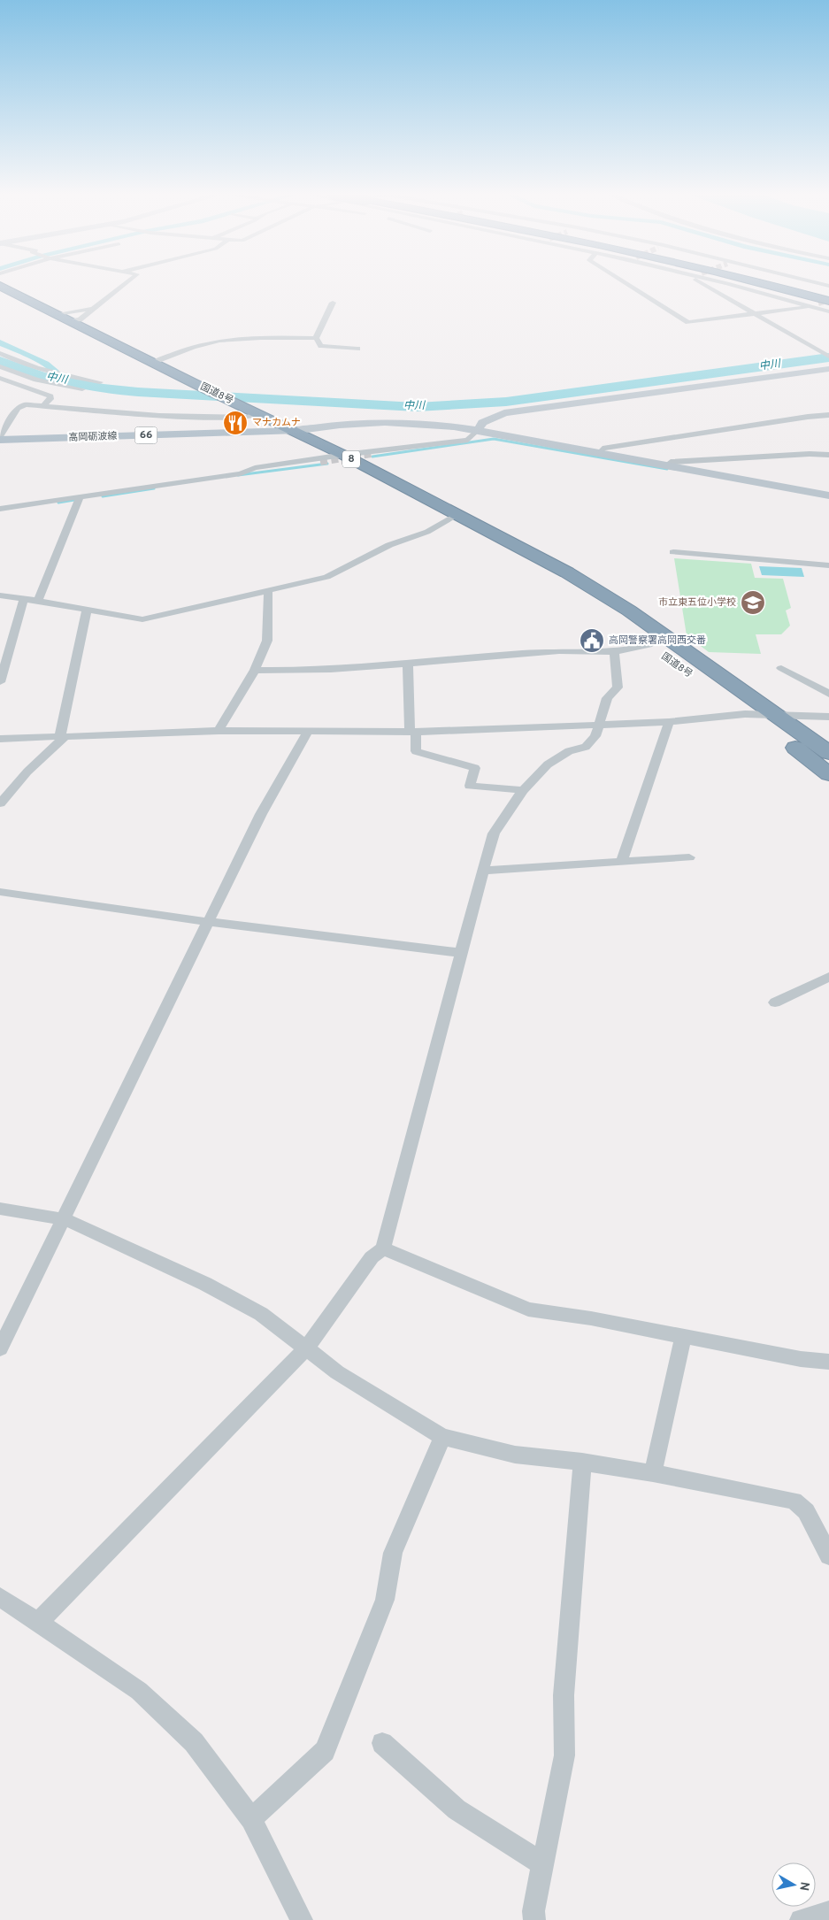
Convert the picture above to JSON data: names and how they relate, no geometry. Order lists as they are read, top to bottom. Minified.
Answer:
{"streets":{"highway":["国道8号","8"],"main road":["66","高岡砺波線"]},"crossings":[["国道8号","高岡砺波線"]],"water":["中川"],"places":{"restaurant":["マナカムナ"],"school or university":["市立東五位小学校"],"public building":["高岡警察署高岡西交番"]},"north":"right"}
